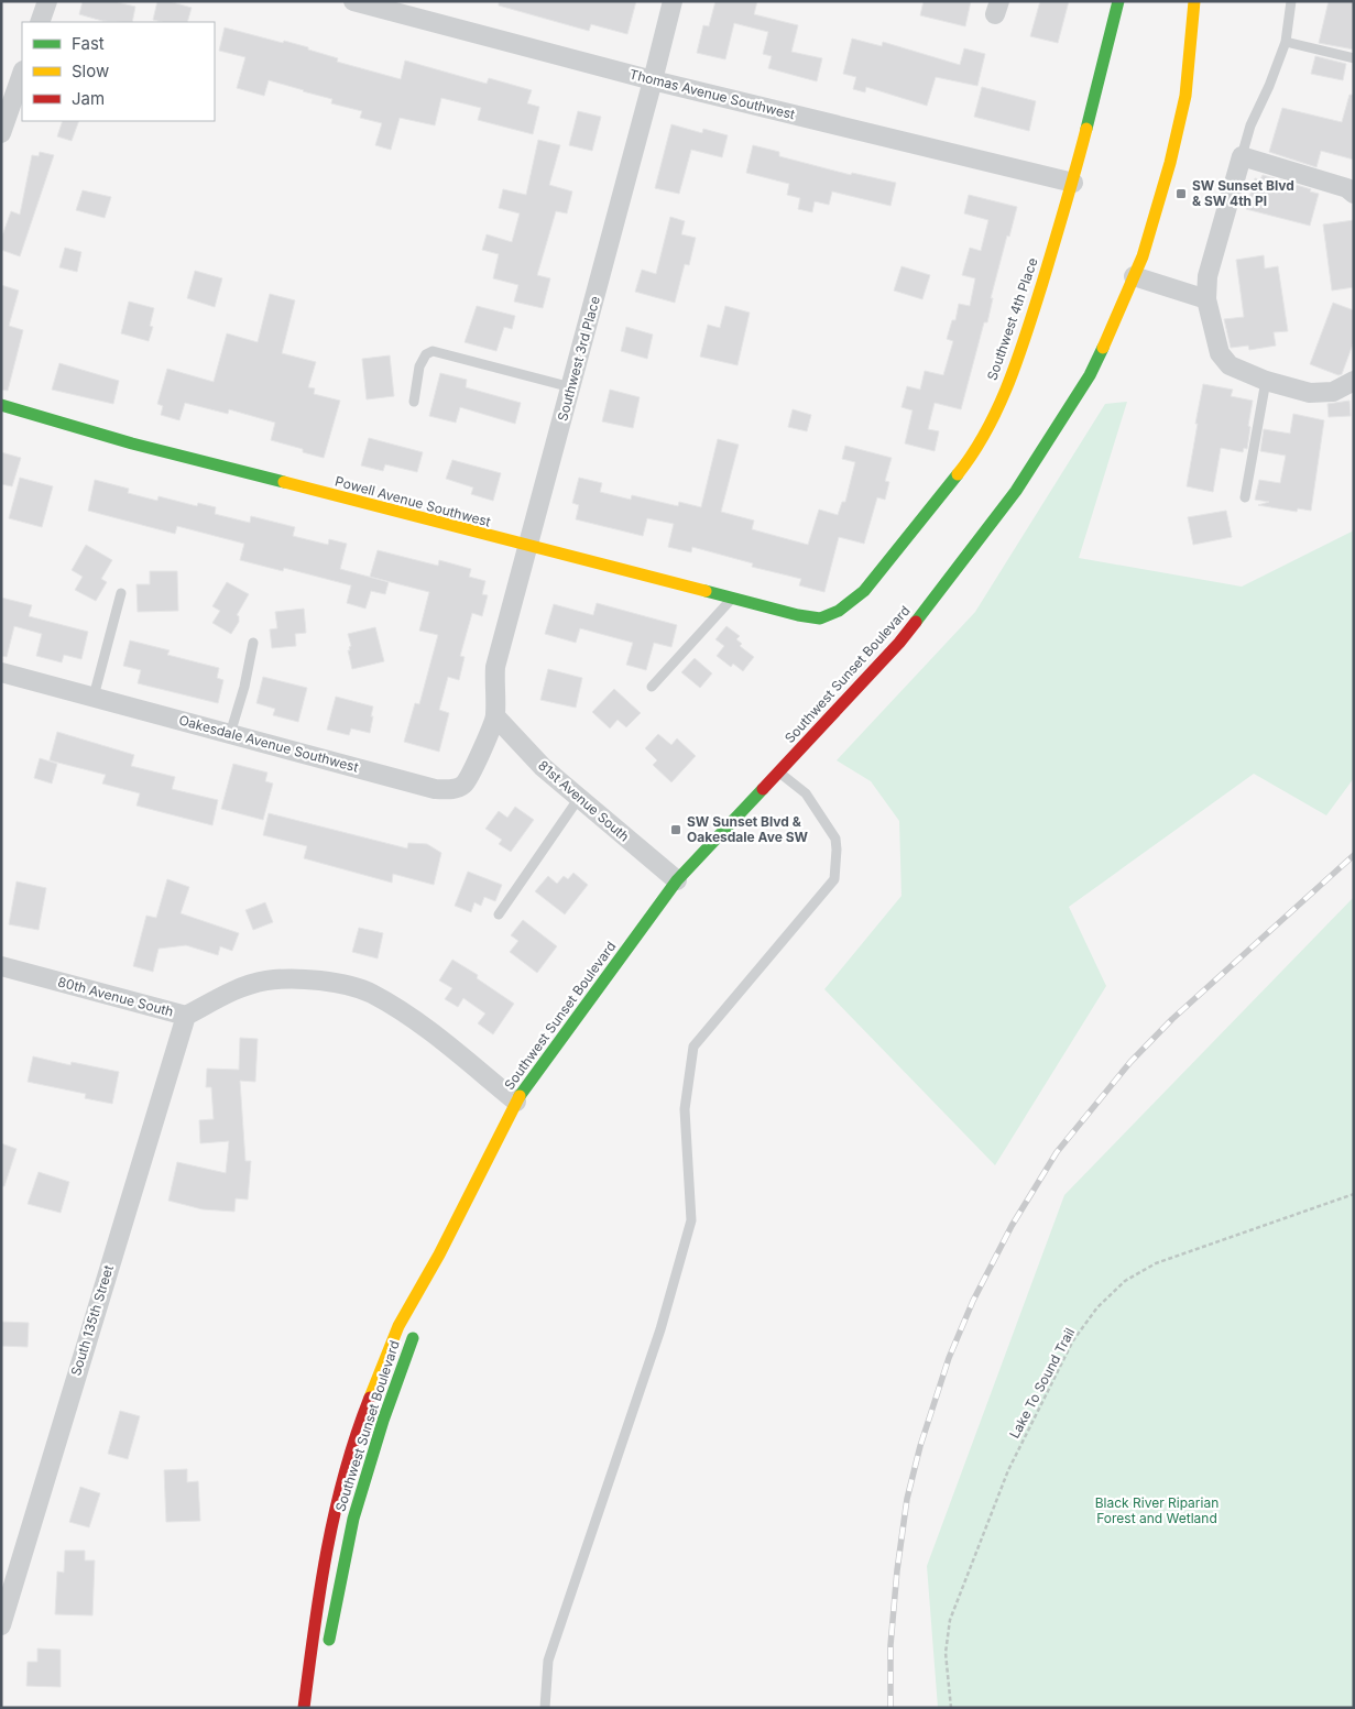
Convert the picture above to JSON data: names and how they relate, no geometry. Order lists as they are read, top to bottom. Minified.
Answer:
{"streets":{"main road":["Southwest 4th Place","Powell Avenue Southwest","Southwest Sunset Boulevard"],"street":["Thomas Avenue Southwest","Southwest 3rd Place","Oakesdale Avenue Southwest","81st Avenue South","80th Avenue South","South 135th Street"],"path":["Lake To Sound Trail"]},"crossings":[["Thomas Avenue Southwest","Southwest 4th Place"],["Thomas Avenue Southwest","Southwest 3rd Place"],["Southwest 4th Place","Powell Avenue Southwest"],["Southwest 3rd Place","Powell Avenue Southwest"],["Southwest 3rd Place","Oakesdale Avenue Southwest"],["Southwest 3rd Place","81st Avenue South"],["Southwest Sunset Boulevard","81st Avenue South"],["Southwest Sunset Boulevard","80th Avenue South"],["Oakesdale Avenue Southwest","81st Avenue South"],["80th Avenue South","South 135th Street"]],"parks":["Black River Riparian Forest and Wetland"],"places":{"transit":["SW Sunset Blvd & SW 4th Pl","SW Sunset Blvd & Oakesdale Ave SW"]},"legend":["Fast","Slow","Jam"]}
